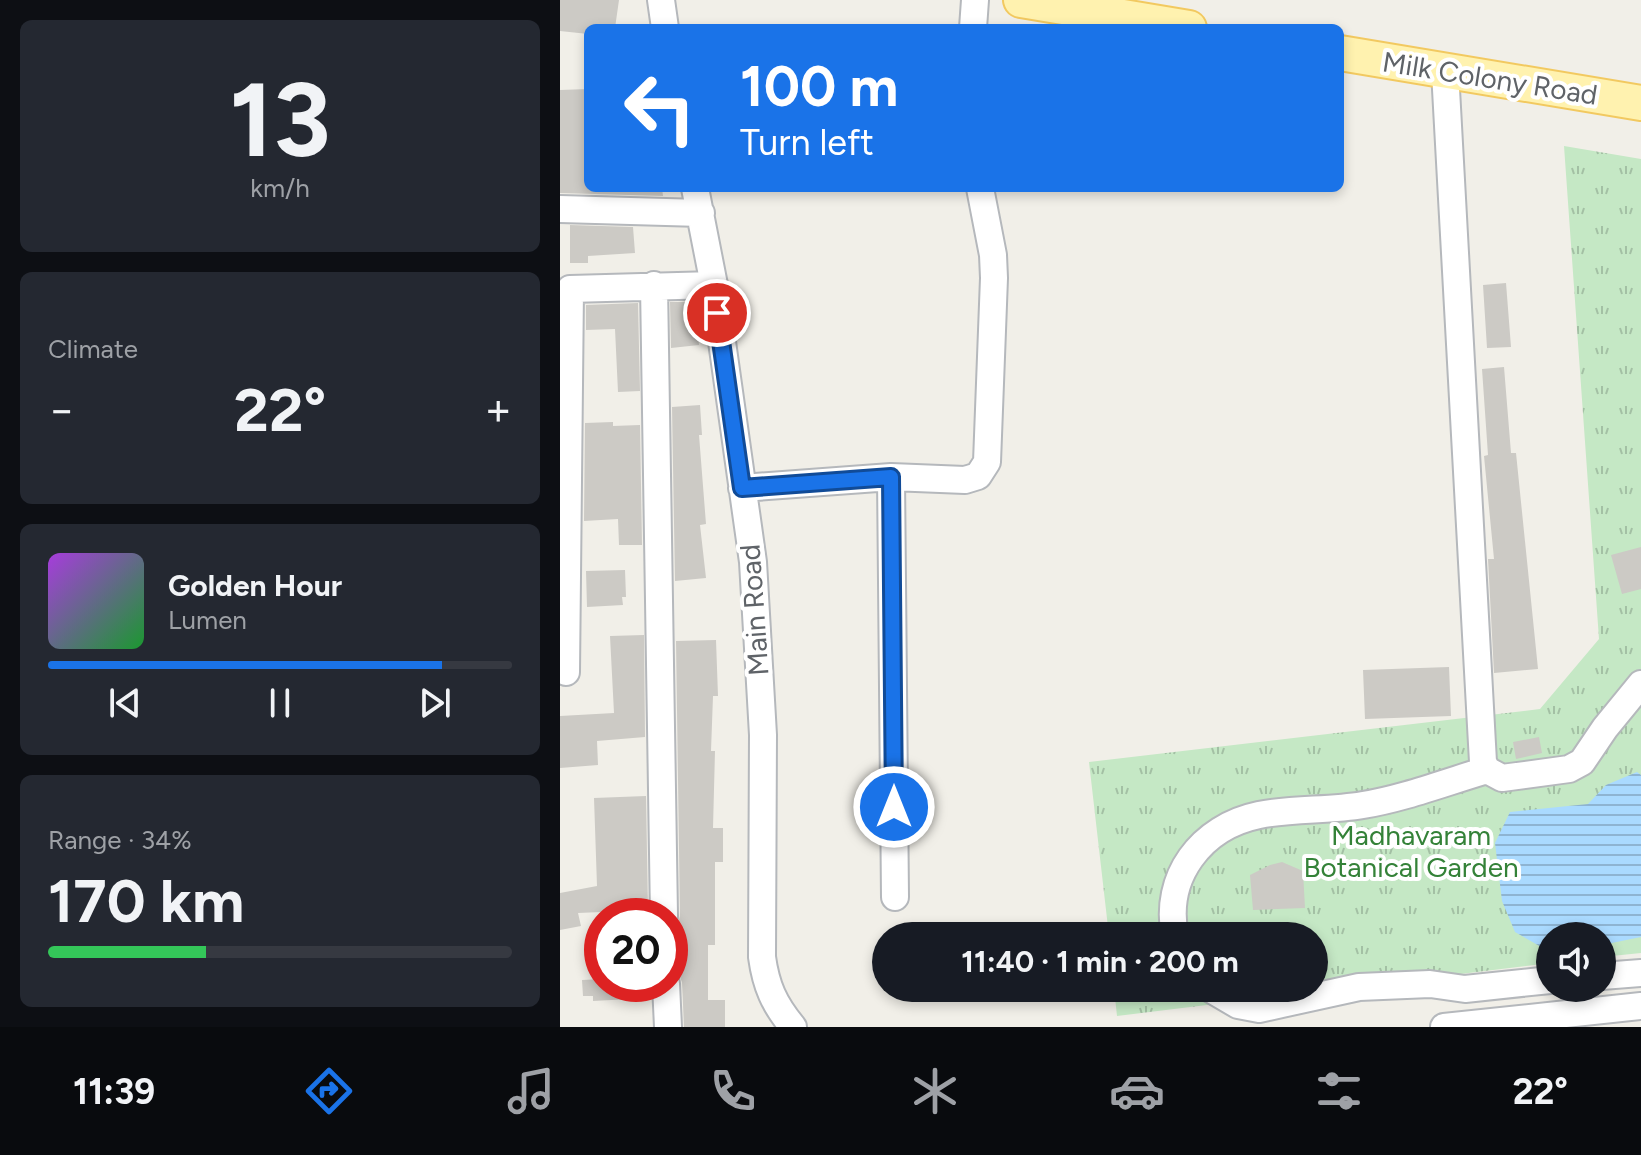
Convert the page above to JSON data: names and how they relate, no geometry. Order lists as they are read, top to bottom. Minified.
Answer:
{"streets":{"main road":["Milk Colony Road"],"street":["Main Road"]},"parks":["Madhavaram Botanical Garden"],"page":{"tile":[["13","km/h"],"Climate",["Range · 34%","170 km"]],"turn":["100 m","Turn left"],"heat":["−","22°","+"],"song":["Golden Hour","Lumen"],"limit":"20","trip":"11:40 · 1 min · 200 m","tabs":["11:39","22°"]}}
